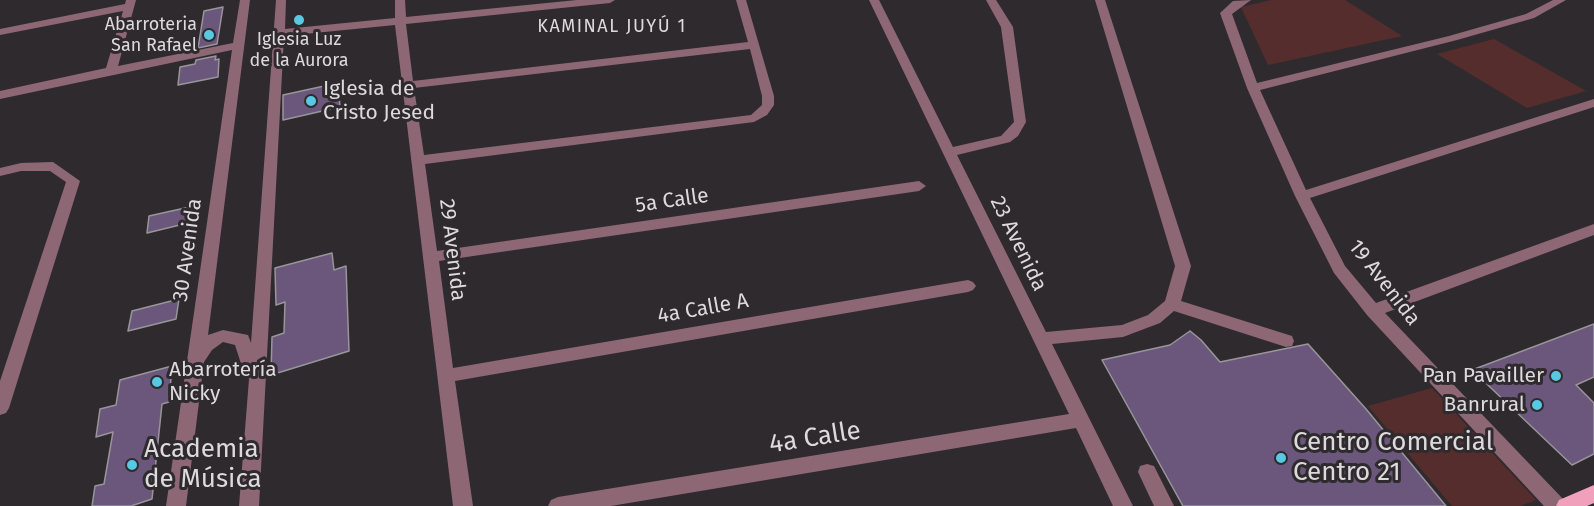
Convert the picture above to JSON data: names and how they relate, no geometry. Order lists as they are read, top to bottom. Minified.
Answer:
{"streets":{"street":["5a Calle","23 Avenida","30 Avenida","29 Avenida","19 Avenida","4a Calle A","4a Calle"]},"crossings":[["5a Calle","29 Avenida"],["23 Avenida","4a Calle"],["29 Avenida","4a Calle A"]],"districts":["KAMINAL JUYÚ 1"],"places":["Iglesia Luz de la Aurora","Abarroteria San Rafael","Iglesia de Cristo Jesed","Pan Pavailler","Abarrotería Nicky","Banrural","Centro Comercial Centro 21","Academia de Música"]}
